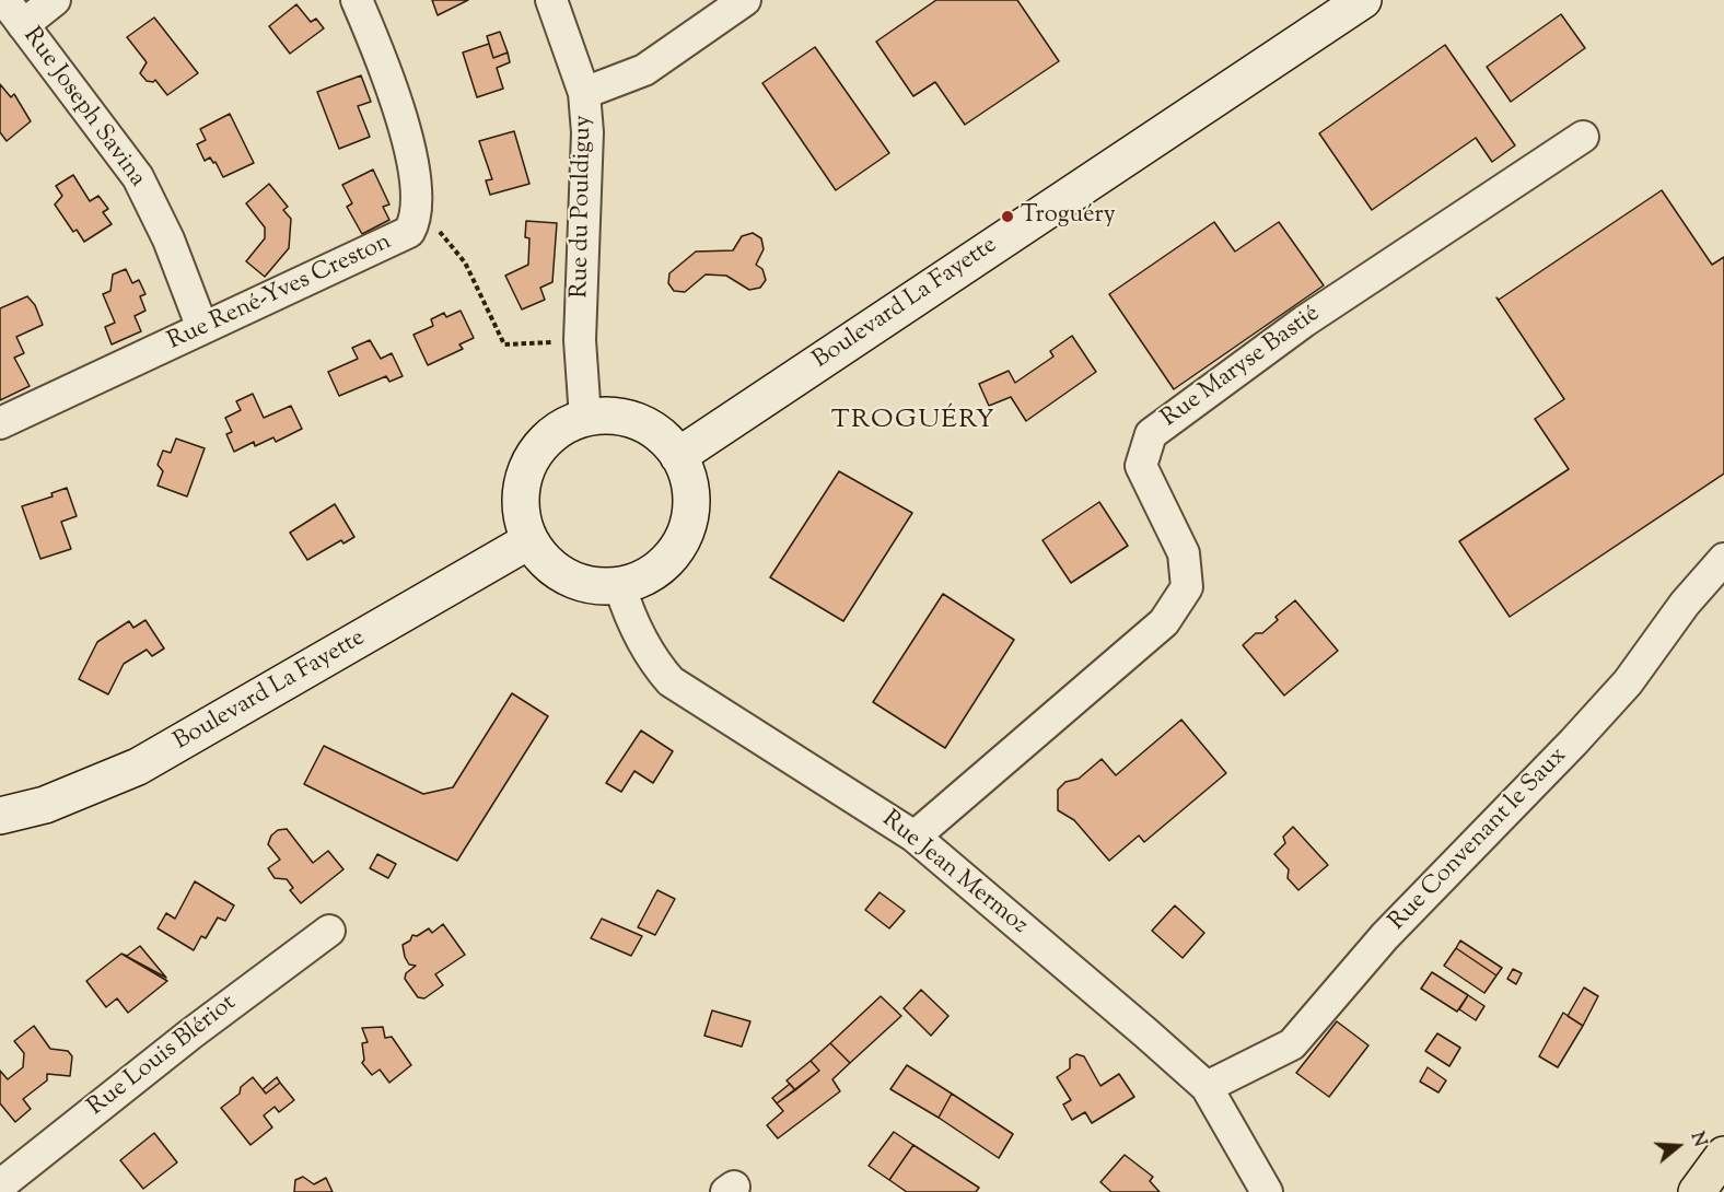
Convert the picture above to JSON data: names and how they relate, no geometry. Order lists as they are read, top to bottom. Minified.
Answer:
{"streets":{"main road":["Boulevard La Fayette"],"street":["Rue Joseph Savina","Rue du Pouldiguy","Rue René-Yves Creston","Rue Maryse Bastié","Rue Convenant le Saux","Rue Jean Mermoz","Rue Louis Blériot"]},"crossings":[["Rue Joseph Savina","Rue René-Yves Creston"],["Rue du Pouldiguy","Boulevard La Fayette"],["Rue du Pouldiguy","Rue Jean Mermoz"],["Boulevard La Fayette","Rue Jean Mermoz"],["Rue Maryse Bastié","Rue Jean Mermoz"],["Rue Convenant le Saux","Rue Jean Mermoz"]],"districts":["TROGUÉRY"],"places":["Troguéry"],"north":"right"}
